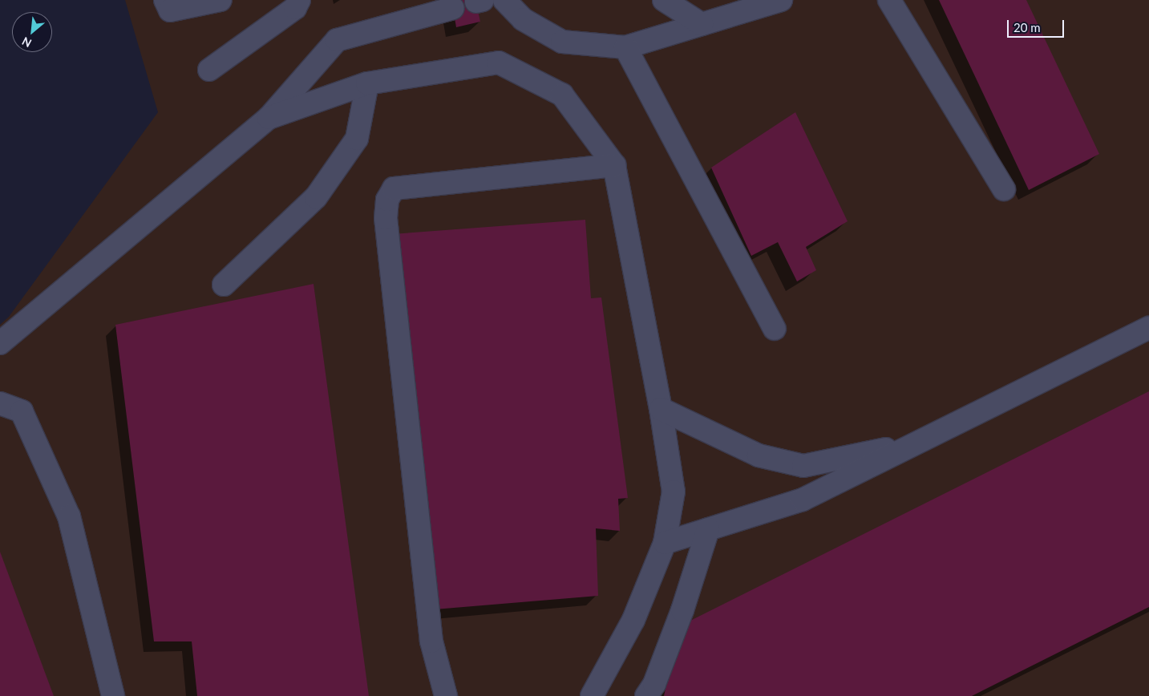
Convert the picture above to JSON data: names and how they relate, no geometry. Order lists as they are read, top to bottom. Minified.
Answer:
{"scale_bar":"20 m","north":"bottom left"}
